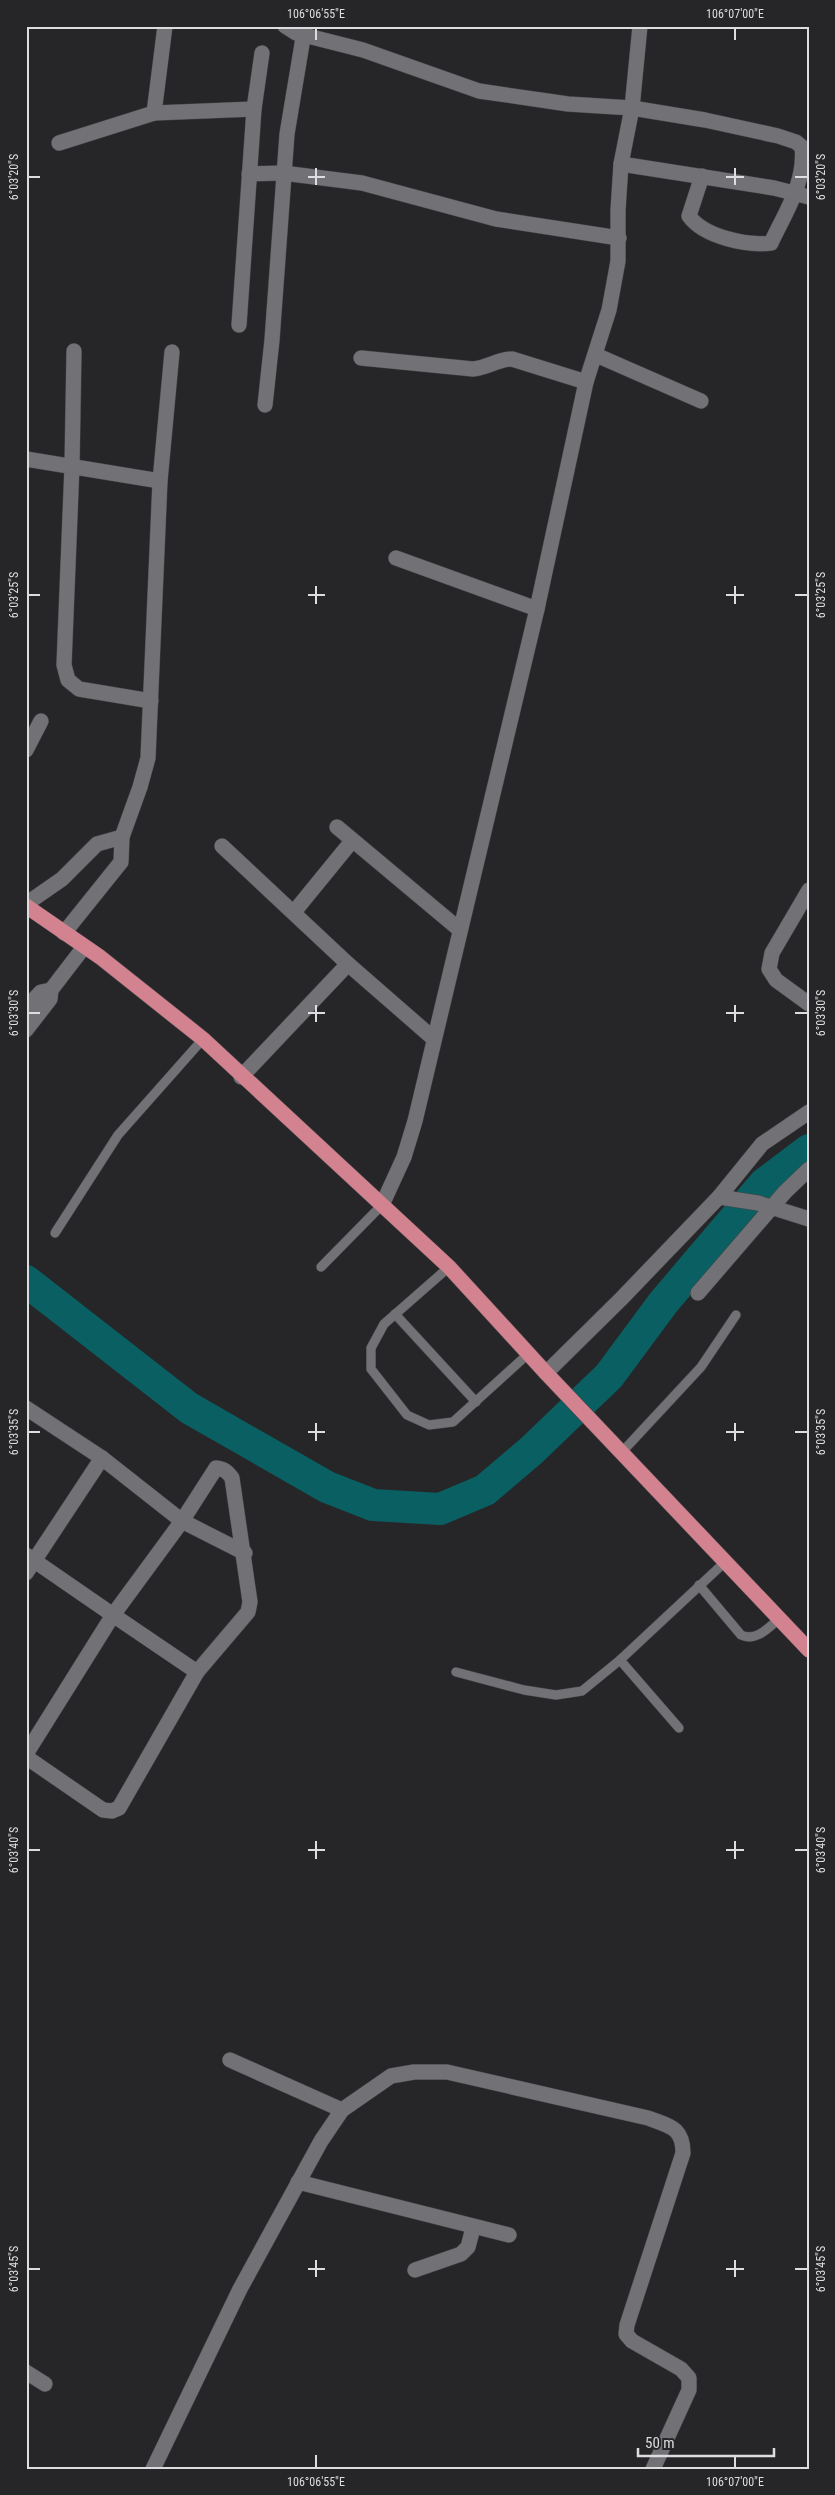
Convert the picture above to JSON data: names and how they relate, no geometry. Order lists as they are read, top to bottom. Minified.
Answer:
{"scale_bar":"50 m","coordinates":["106°06'55\"E","106°07'00\"E","6°03'20\"S","6°03'25\"S","6°03'30\"S","6°03'35\"S","6°03'40\"S","6°03'45\"S"]}
